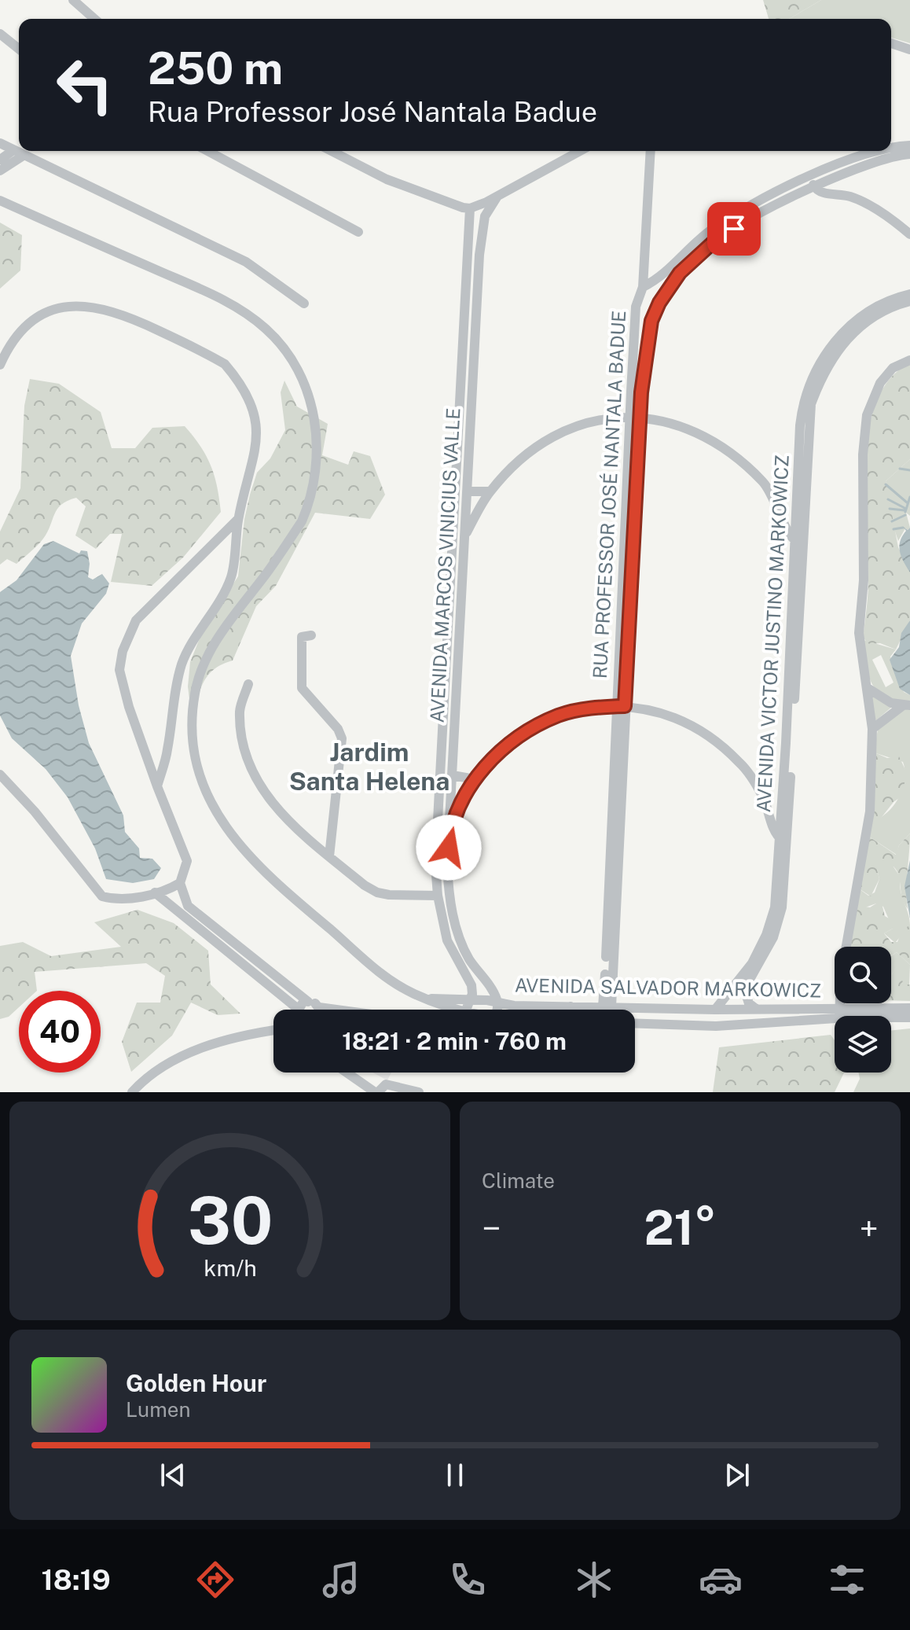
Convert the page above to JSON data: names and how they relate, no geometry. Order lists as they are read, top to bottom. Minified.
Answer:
{"streets":{"street":["RUA PROFESSOR JOSÉ NANTALA BADUE","AVENIDA MARCOS VINICIUS VALLE","AVENIDA VICTOR JUSTINO MARKOWICZ","AVENIDA SALVADOR MARKOWICZ"]},"crossings":[["RUA PROFESSOR JOSÉ NANTALA BADUE","AVENIDA SALVADOR MARKOWICZ"],["AVENIDA MARCOS VINICIUS VALLE","AVENIDA SALVADOR MARKOWICZ"],["AVENIDA VICTOR JUSTINO MARKOWICZ","AVENIDA SALVADOR MARKOWICZ"]],"districts":["Jardim Santa Helena"],"page":{"turn":["250 m","Rua Professor José Nantala Badue"],"limit":"40","trip":"18:21 · 2 min · 760 m","tile":"Climate","heat":["−","21°","+"],"song":["Golden Hour","Lumen"],"tabs":"18:19","gauge":["30","km/h"]}}
